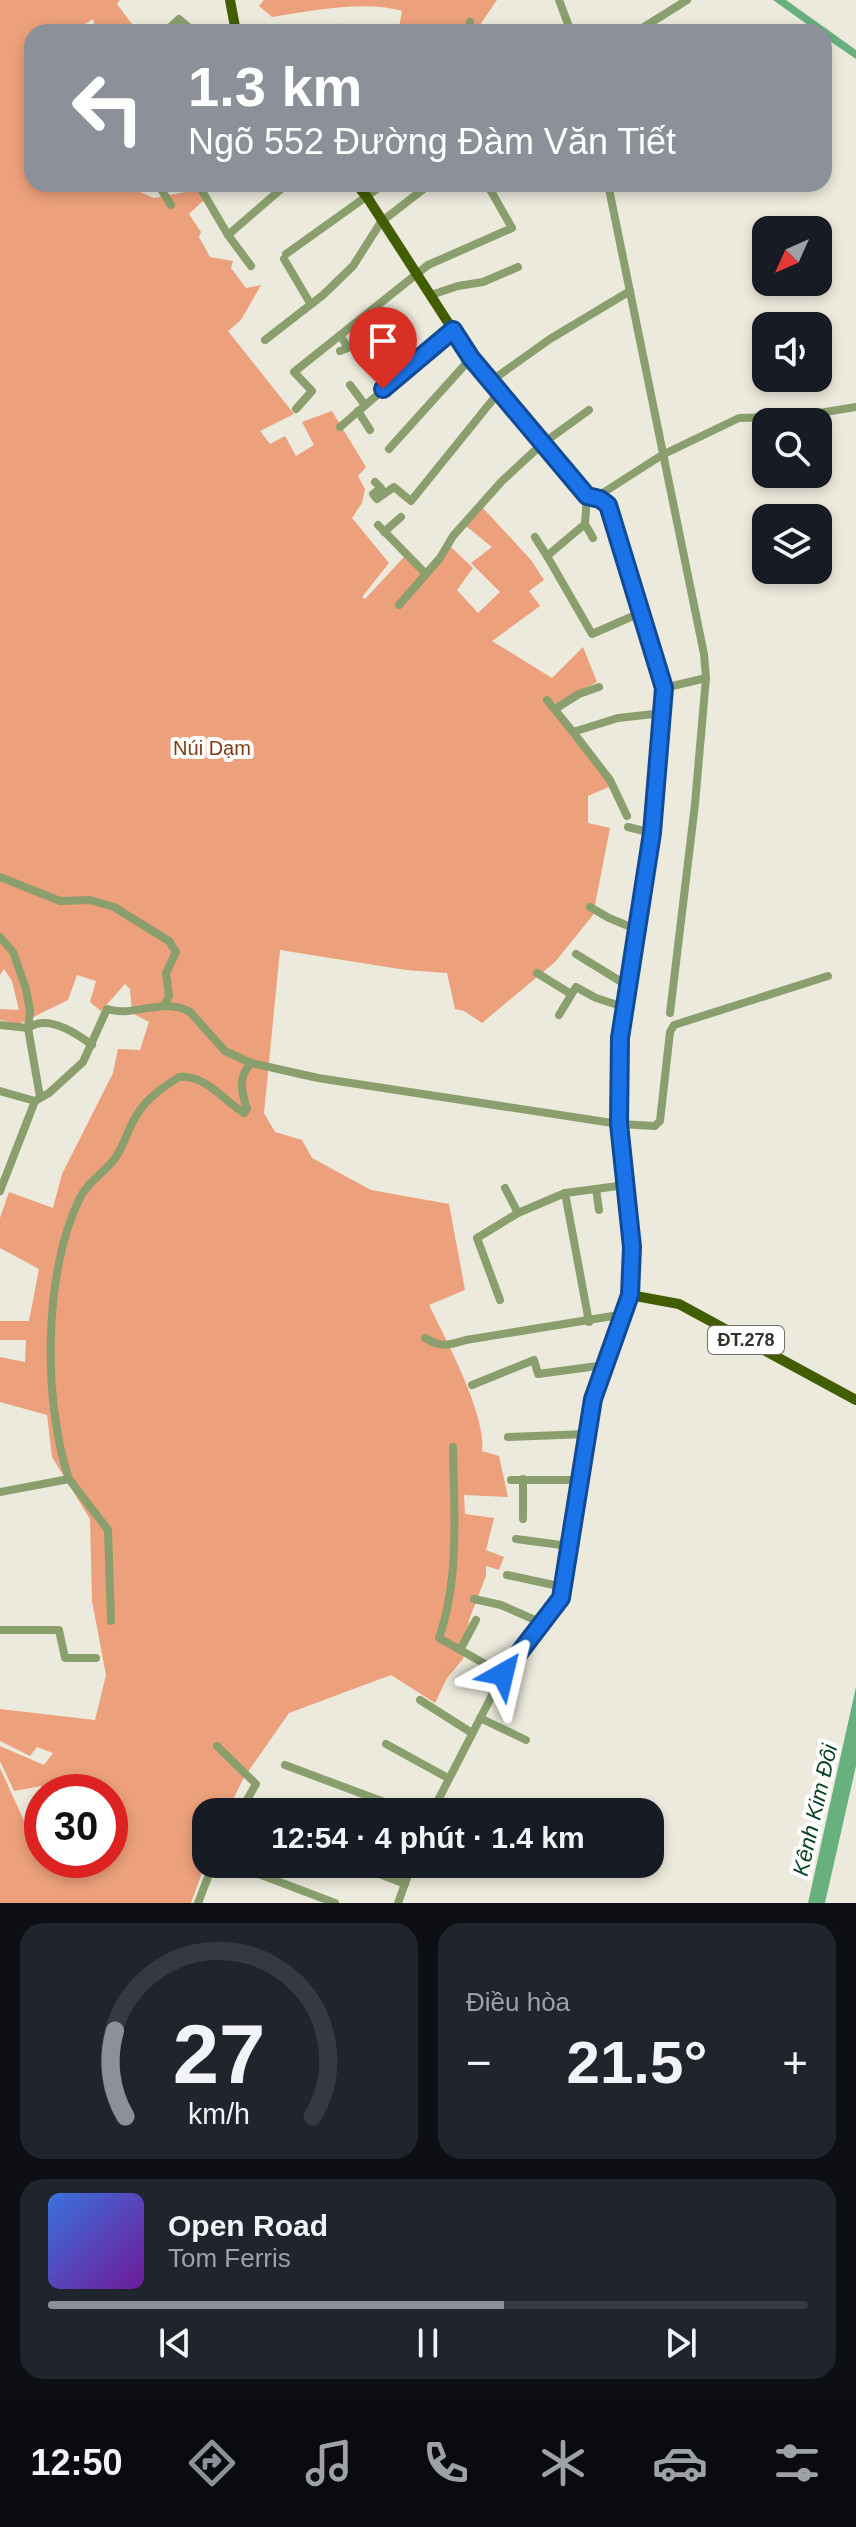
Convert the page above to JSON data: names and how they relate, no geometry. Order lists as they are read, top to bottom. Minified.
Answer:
{"streets":{"main road":["ĐT.278"]},"water":["Kênh Kim Đôi"],"parks":["Núi Dạm"],"north":"bottom left","page":{"turn":["1.3 km","Ngõ 552 Đường Đàm Văn Tiết"],"limit":"30","trip":"12:54 · 4 phút · 1.4 km","tile":"Điều hòa","heat":["−","21.5°","+"],"song":["Open Road","Tom Ferris"],"tabs":"12:50","gauge":["27","km/h"]}}
